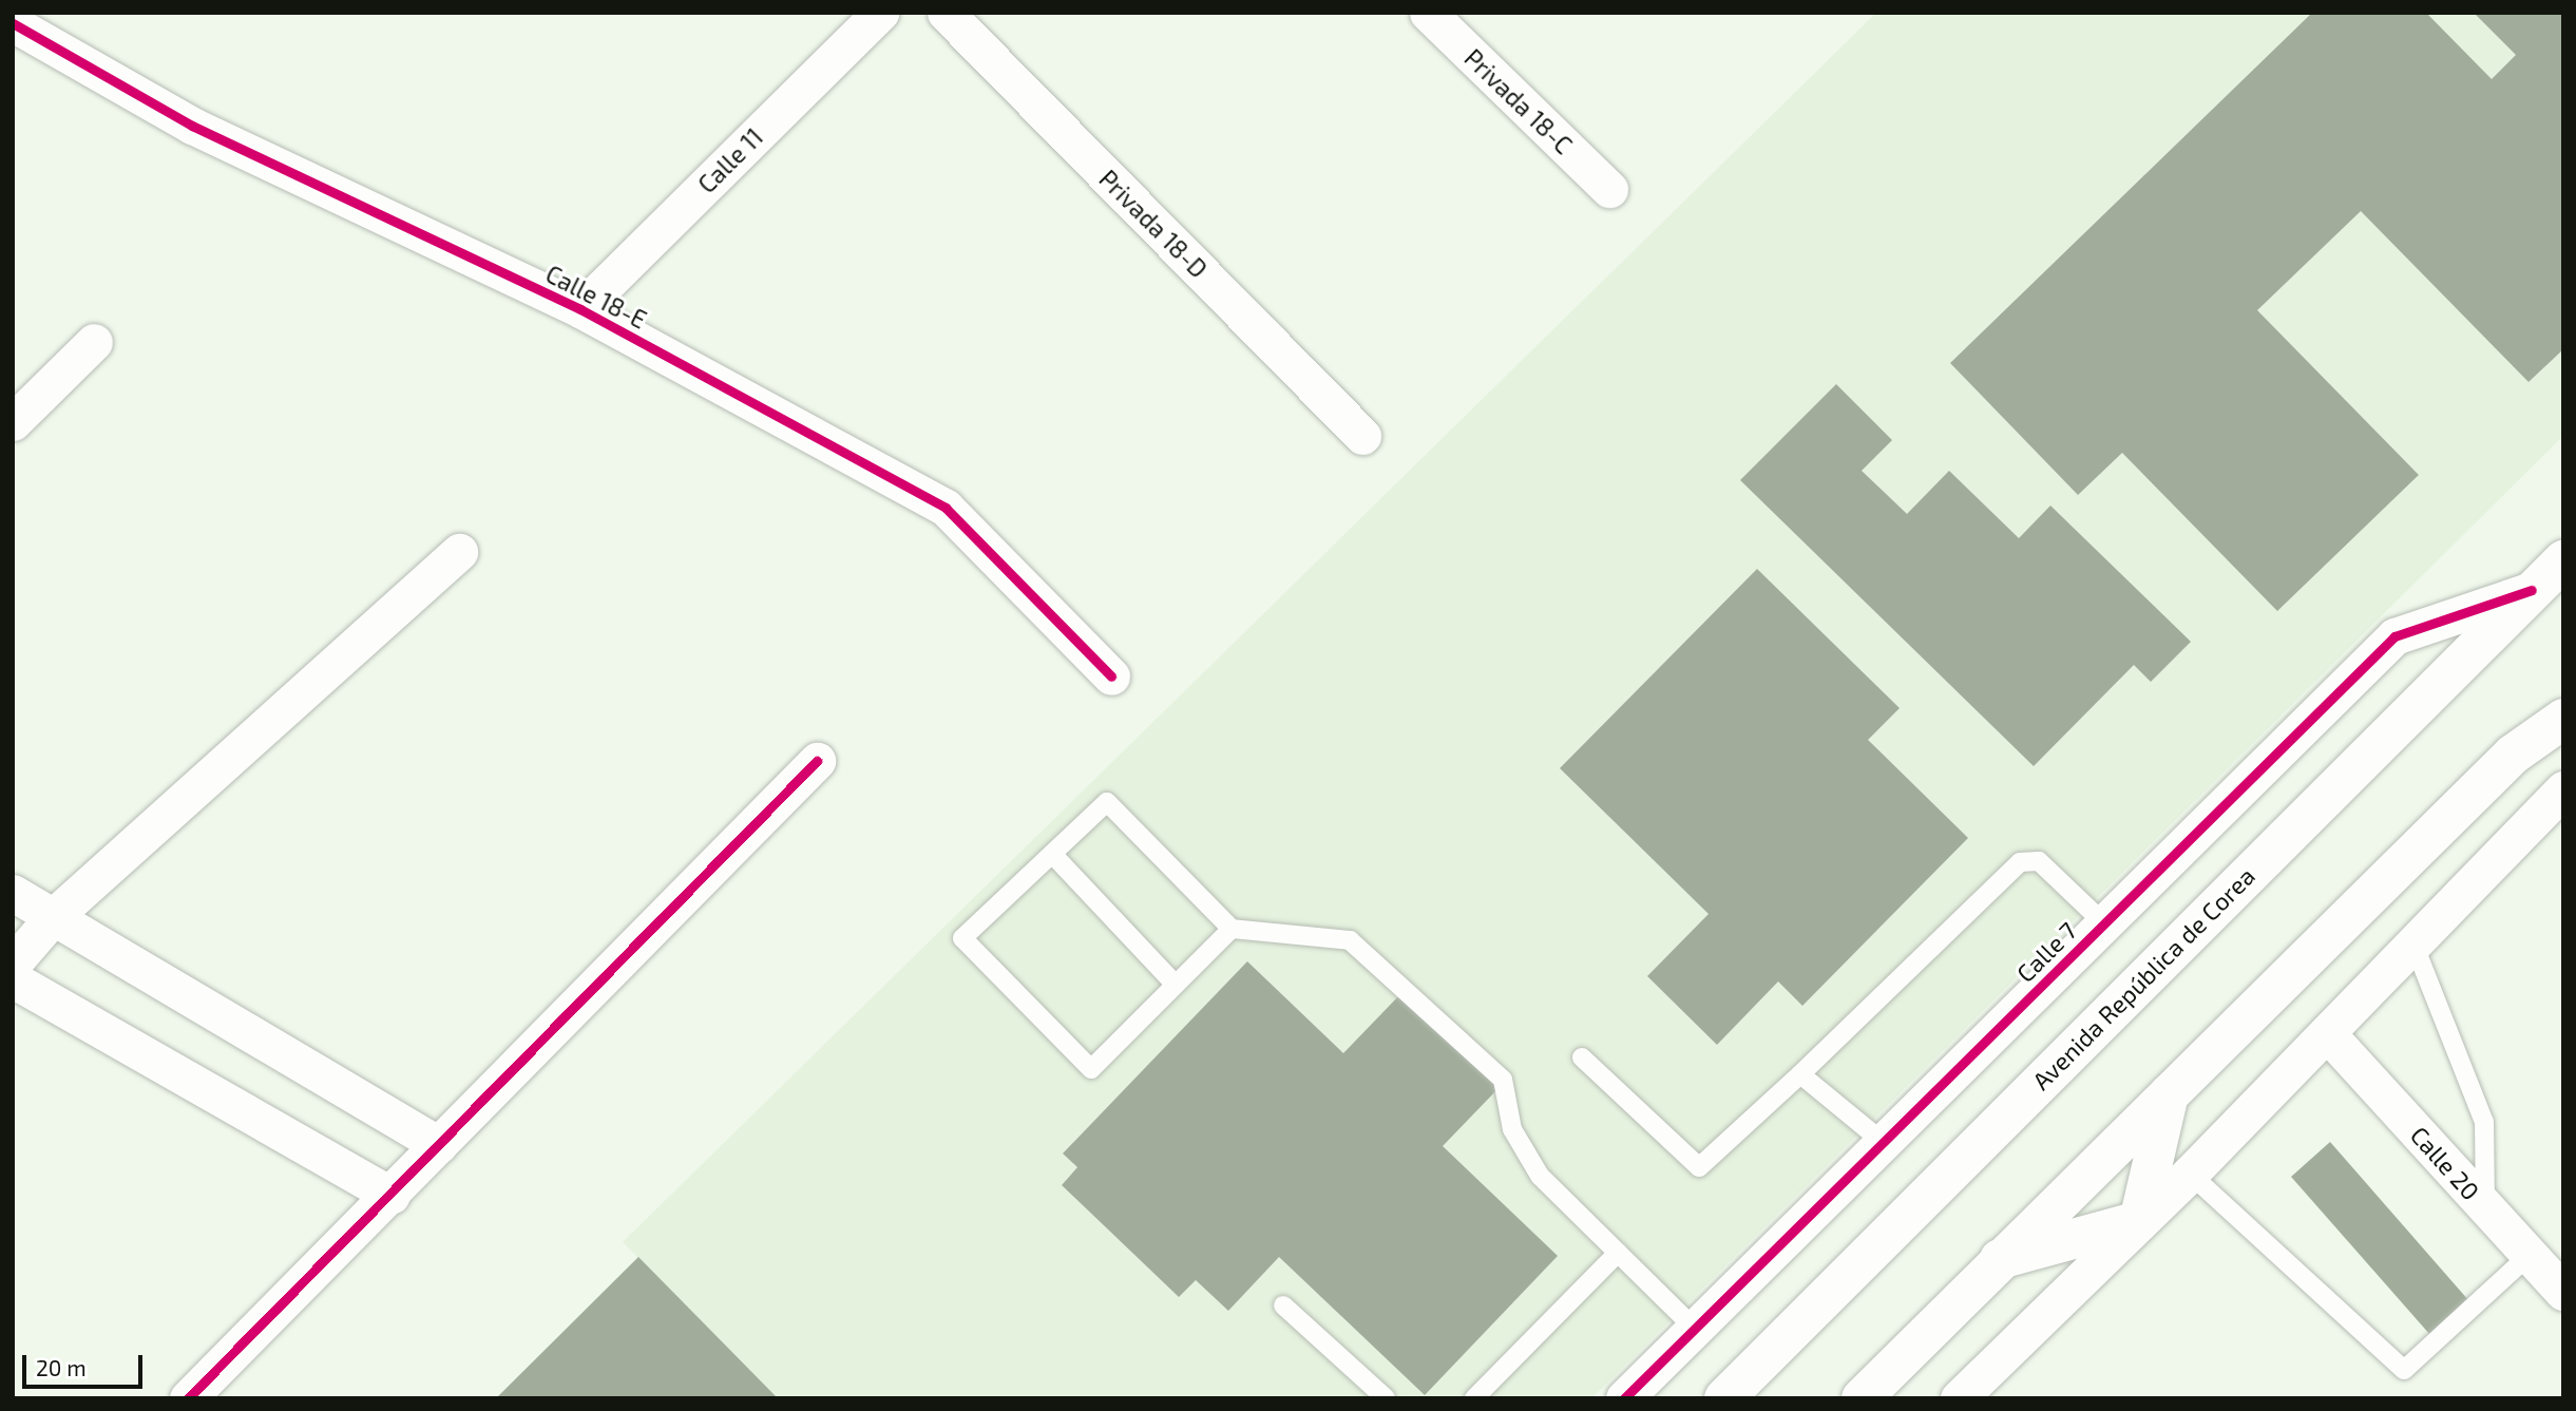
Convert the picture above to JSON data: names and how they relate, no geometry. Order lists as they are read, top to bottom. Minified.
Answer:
{"streets":{"main road":["Avenida República de Corea"],"street":["Privada 18-C","Calle 11","Privada 18-D","Calle 18-E","Calle 7","Calle 20"]},"crossings":[["Calle 11","Calle 18-E"],["Calle 7","Avenida República de Corea"]],"scale_bar":"20 m"}
